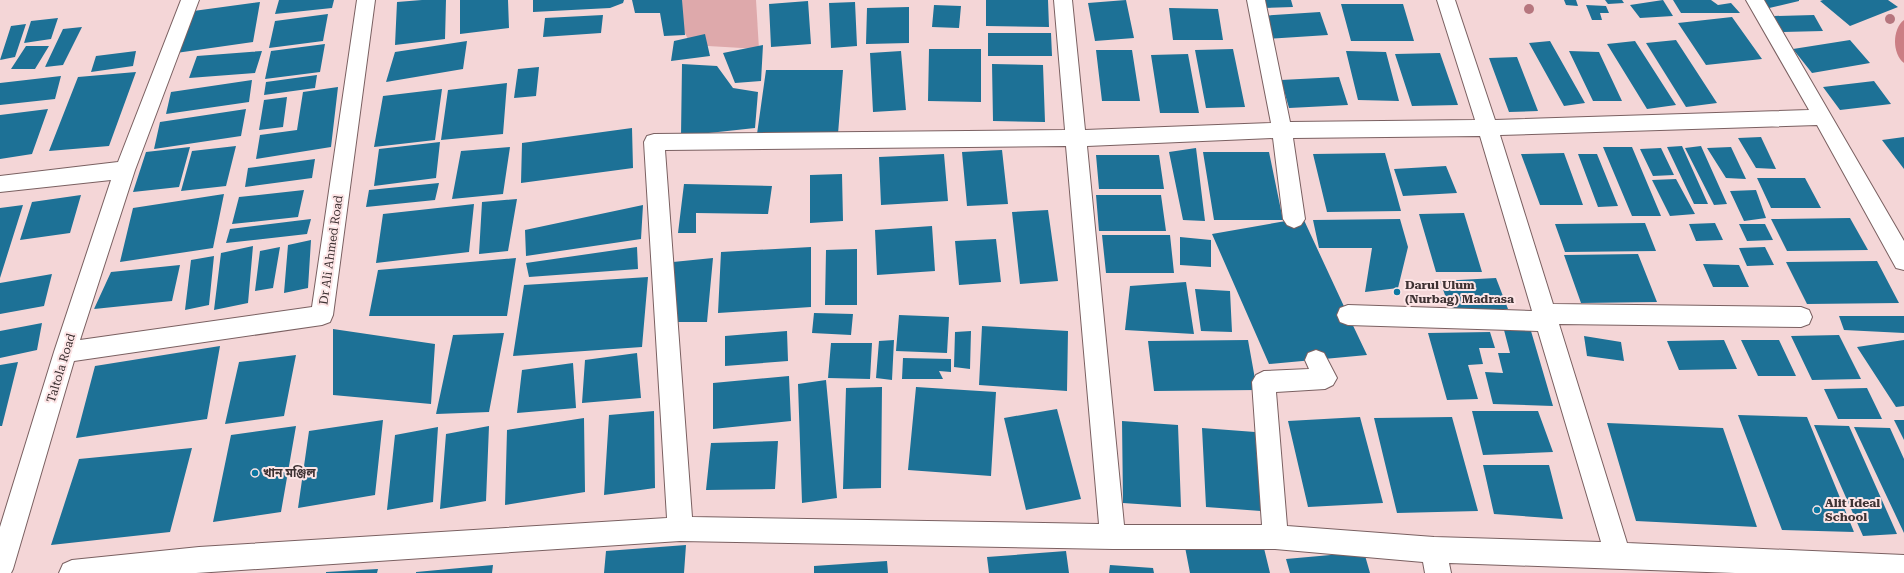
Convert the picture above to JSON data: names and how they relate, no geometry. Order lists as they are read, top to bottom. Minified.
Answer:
{"streets":{"street":["Dr Ali Ahmed Road","Taltola Road"]},"crossings":[["Dr Ali Ahmed Road","Taltola Road"]],"places":["Darul Ulum (Nurbag) Madrasa","খান মঞ্জিল","Alit Ideal School"]}
